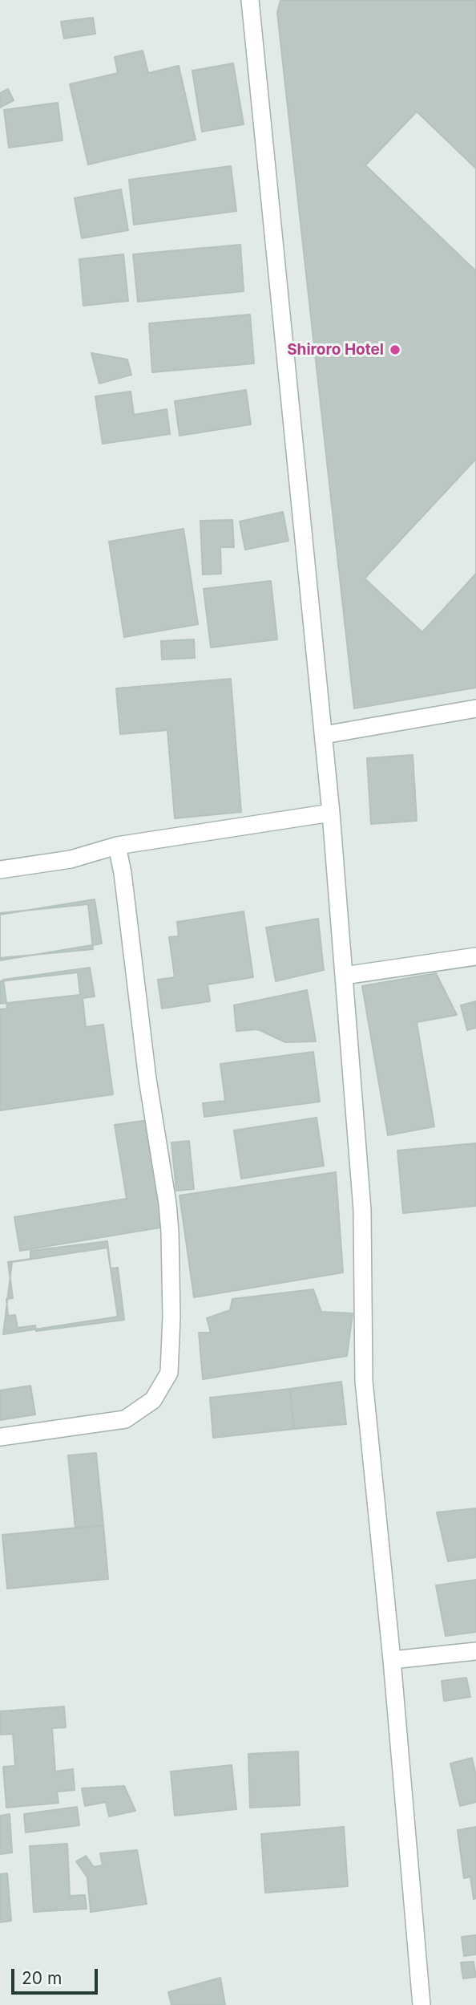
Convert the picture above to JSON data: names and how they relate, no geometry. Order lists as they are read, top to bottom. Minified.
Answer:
{"places":["Shiroro Hotel"],"scale_bar":"20 m"}
